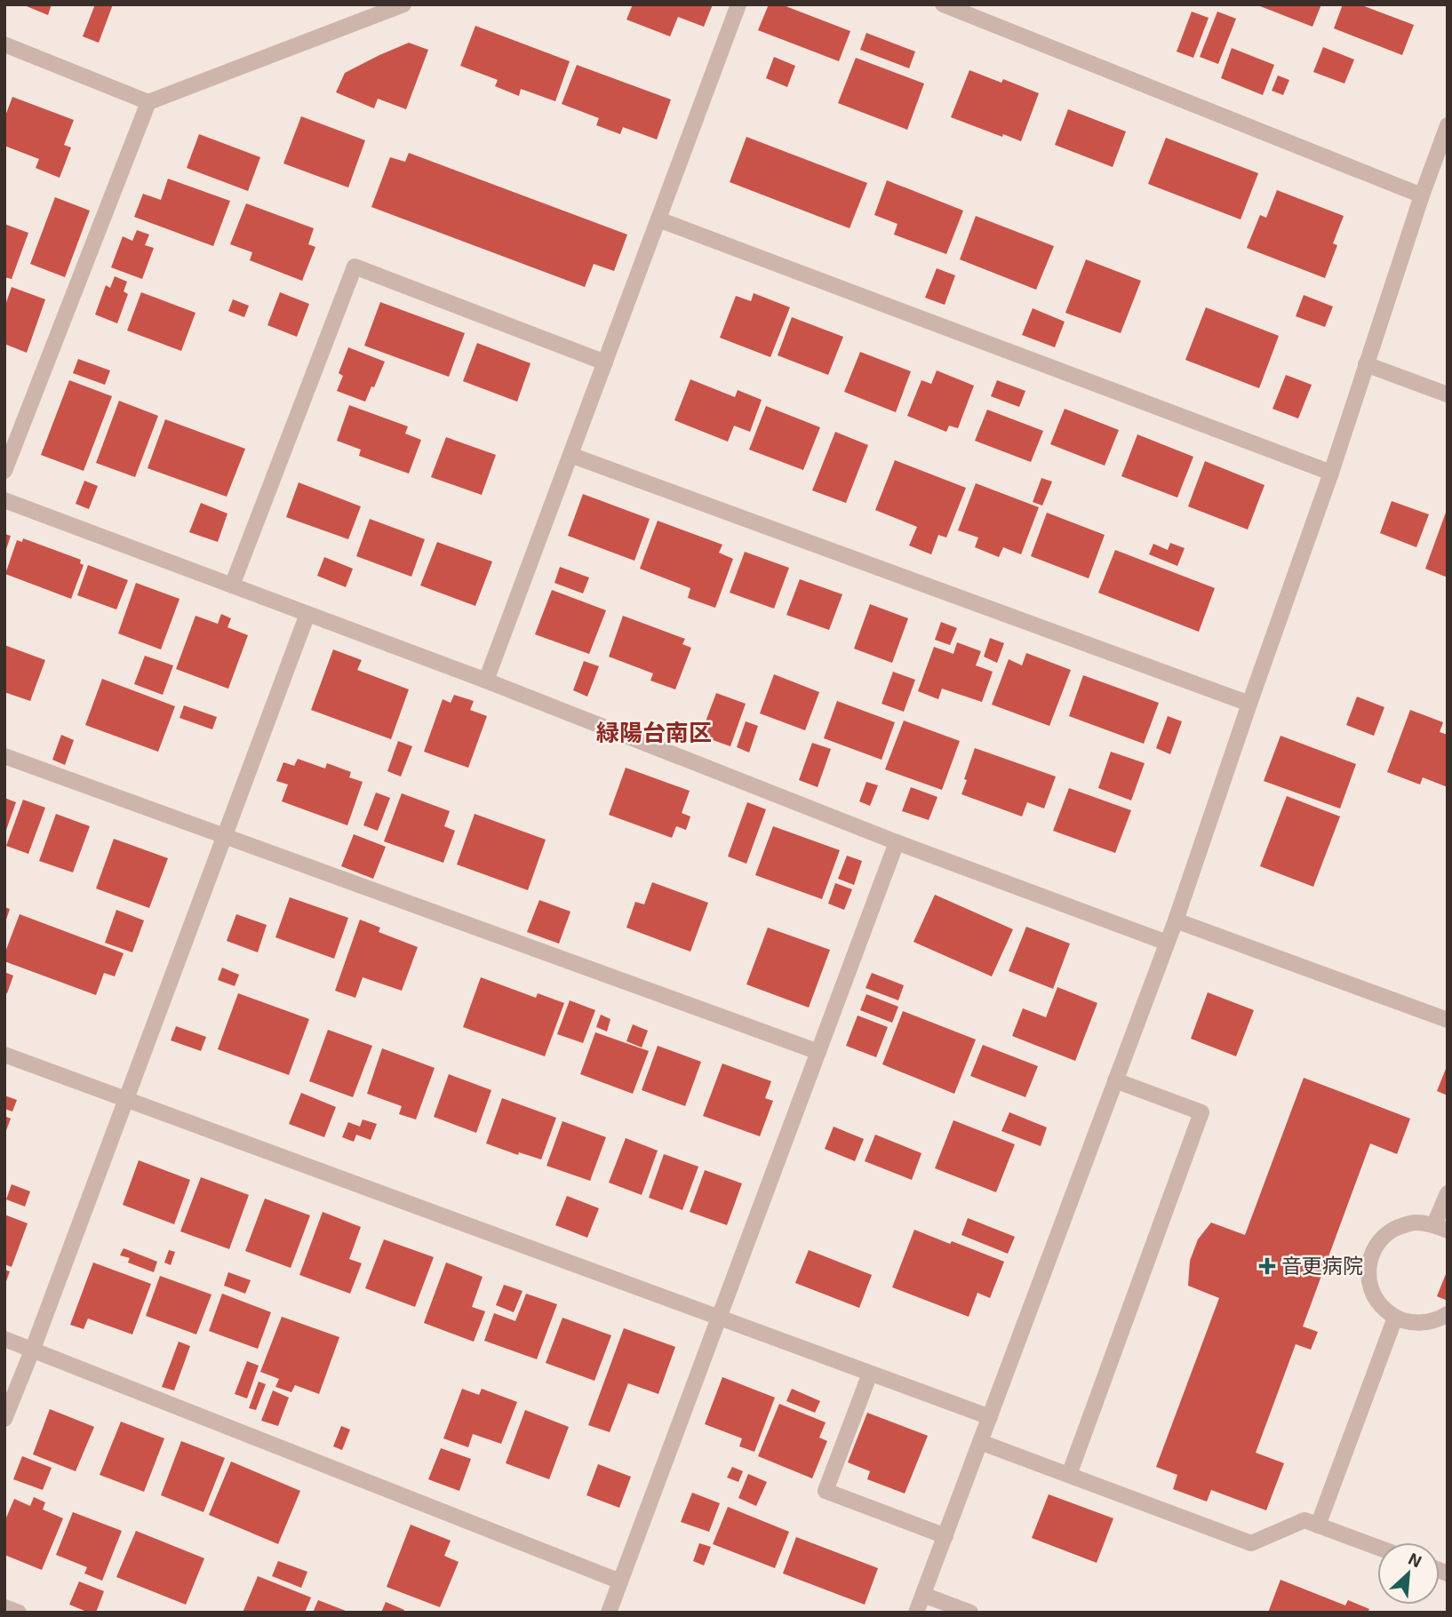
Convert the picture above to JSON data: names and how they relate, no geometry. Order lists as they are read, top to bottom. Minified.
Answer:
{"districts":["緑陽台南区"],"places":{"health":["音更病院"]},"north":"top right"}
